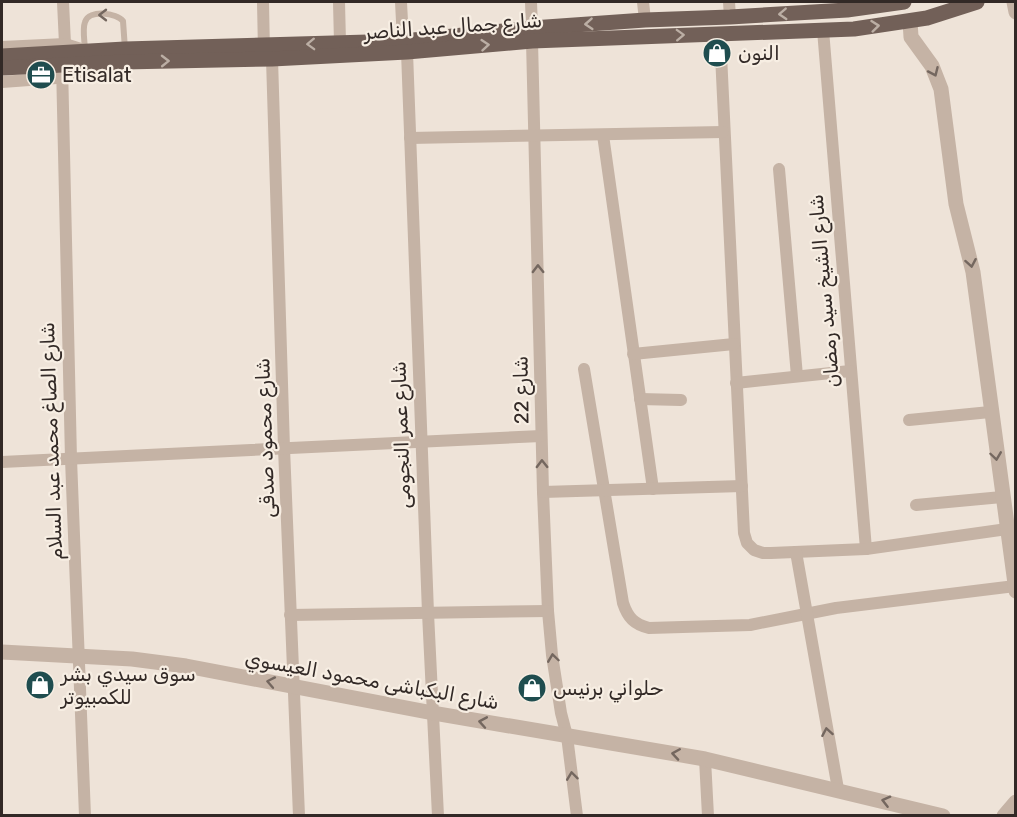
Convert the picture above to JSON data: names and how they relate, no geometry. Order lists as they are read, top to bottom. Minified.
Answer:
{"streets":{"main road":["شارع جمال عبد الناصر"],"street":["شارع الشيخ سيد رمضان","شارع 22","شارع عمر النجومى","شارع محمود صدقى","شارع الصاغ محمد عبد السلام","شارع البكباشى محمود العيسوي"]},"crossings":[["شارع جمال عبد الناصر","شارع الشيخ سيد رمضان"],["شارع جمال عبد الناصر","شارع 22"],["شارع جمال عبد الناصر","شارع عمر النجومى"],["شارع جمال عبد الناصر","شارع محمود صدقى"],["شارع جمال عبد الناصر","شارع الصاغ محمد عبد السلام"],["شارع 22","شارع البكباشى محمود العيسوي"],["شارع عمر النجومى","شارع البكباشى محمود العيسوي"],["شارع محمود صدقى","شارع البكباشى محمود العيسوي"],["شارع الصاغ محمد عبد السلام","شارع البكباشى محمود العيسوي"]],"one_way":["شارع البكباشى محمود العيسوي"],"places":{"shop":["النون","سوق سيدي بشر للكمبيوتر","حلواني برنيس"],"office":["Etisalat"]}}
